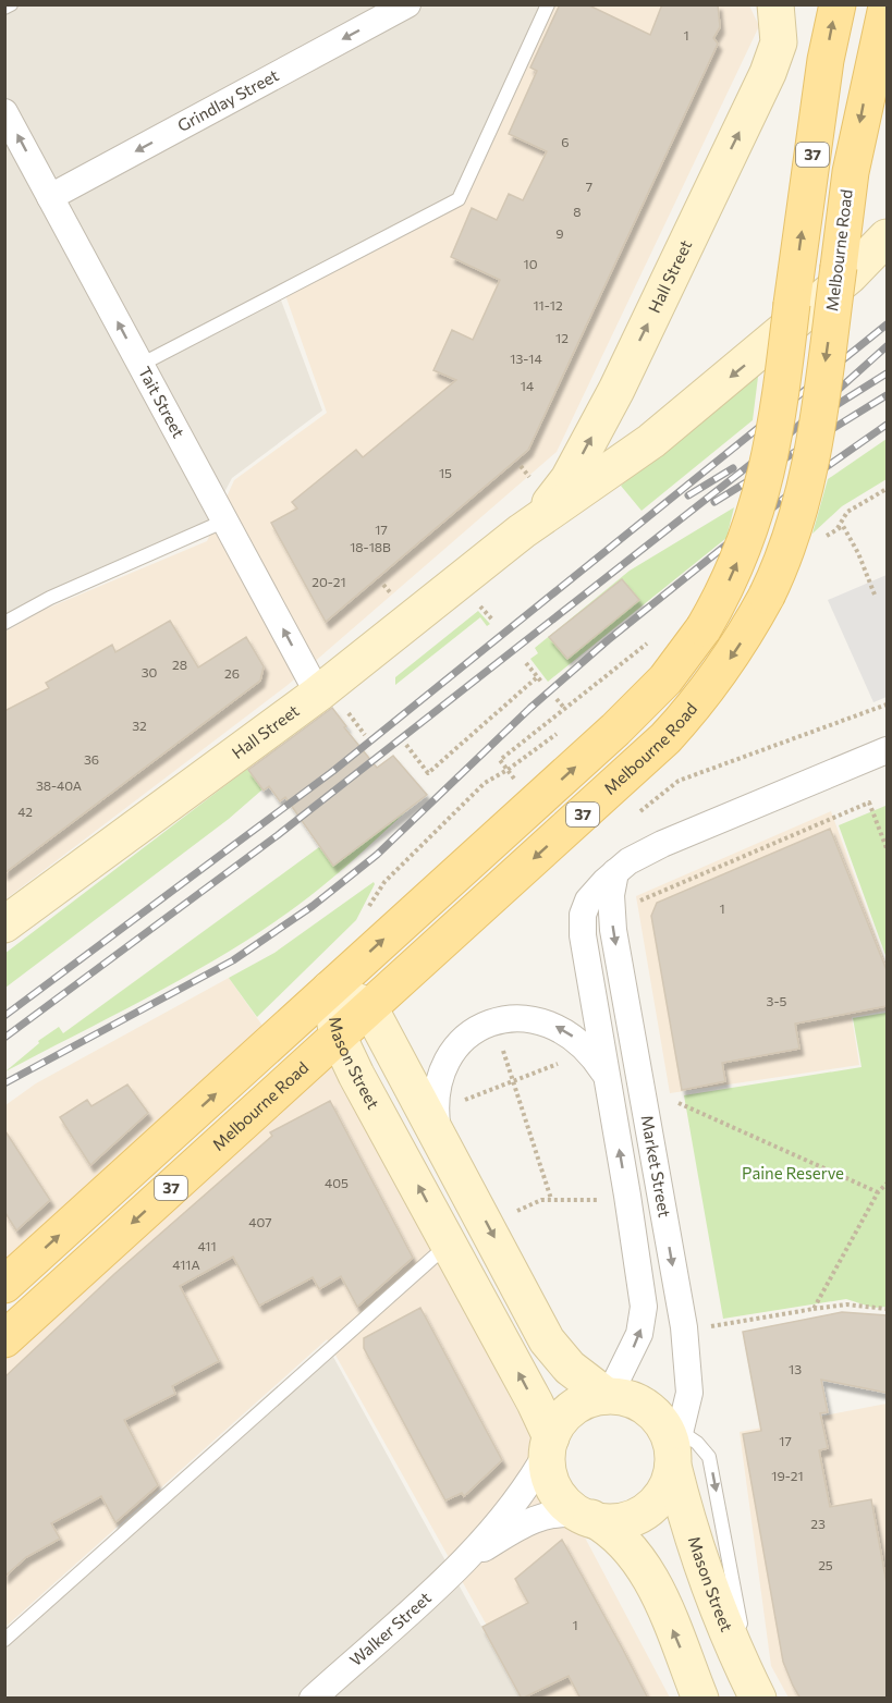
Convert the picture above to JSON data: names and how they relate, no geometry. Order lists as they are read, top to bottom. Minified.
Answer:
{"streets":{"main road":["37","Melbourne Road"],"street":["Grindlay Street","Hall Street","Tait Street","Mason Street","Market Street","Walker Street"]},"crossings":[["Grindlay Street","Tait Street"],["37","Mason Street"],["Melbourne Road","Mason Street"],["Hall Street","Tait Street"],["Mason Street","Market Street"],["Mason Street","Walker Street"],["Market Street","Walker Street"]],"one_way":["Grindlay Street","Tait Street"],"parks":["Paine Reserve"],"house_numbers":["1","6","7","8","9","10","11-12","12","13-14","14","15","17","18-18B","20-21","28","30","26","32","36","38-40A","42","1","3-5","405","407","411","411A","13","17","19-21","23","25","1"]}
